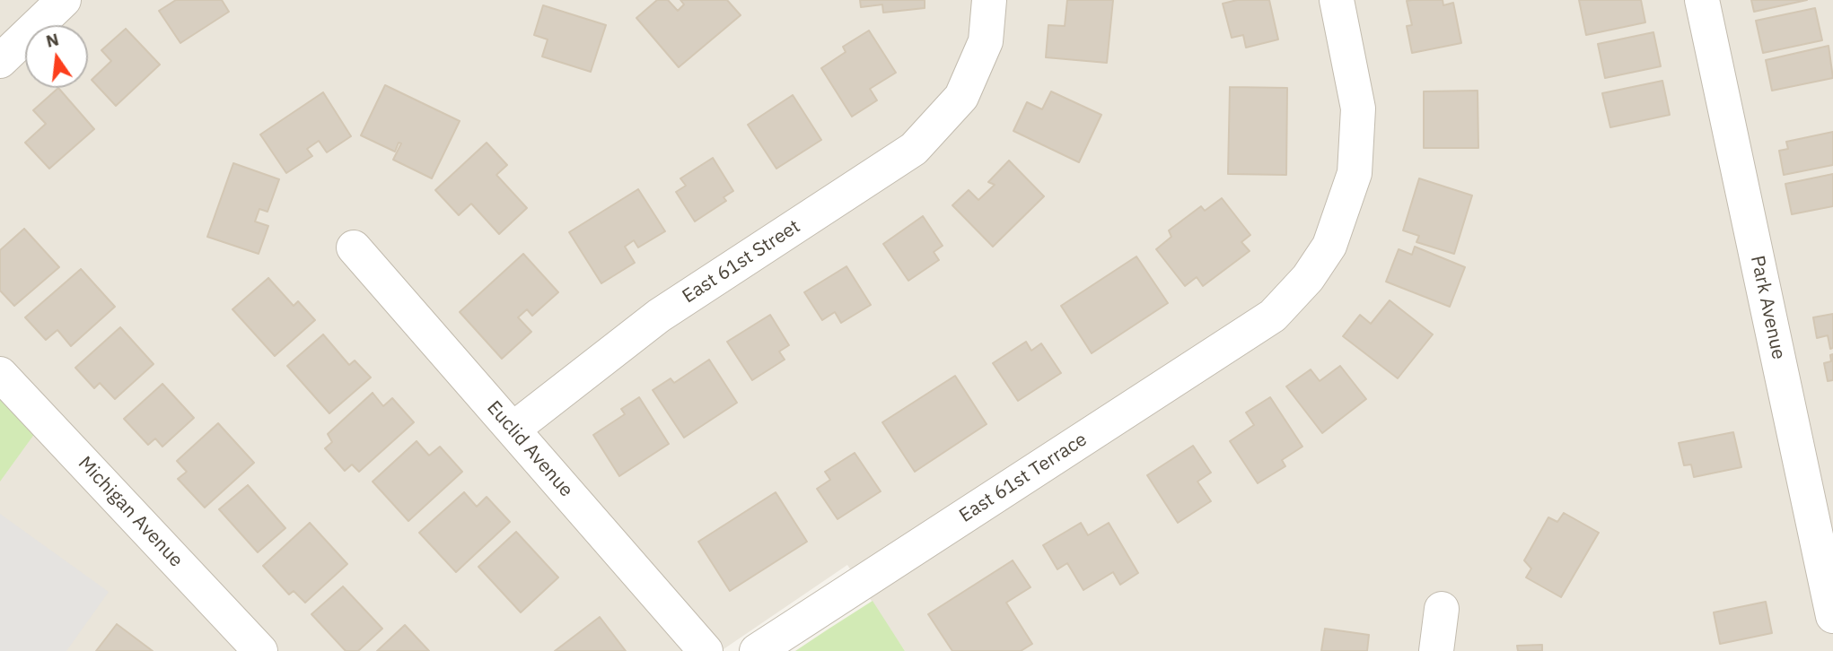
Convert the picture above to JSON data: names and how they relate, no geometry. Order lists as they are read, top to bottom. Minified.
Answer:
{"streets":{"street":["East 61st Street","Park Avenue","Euclid Avenue","East 61st Terrace","Michigan Avenue"]},"crossings":[["East 61st Street","Euclid Avenue"]],"north":"top"}
